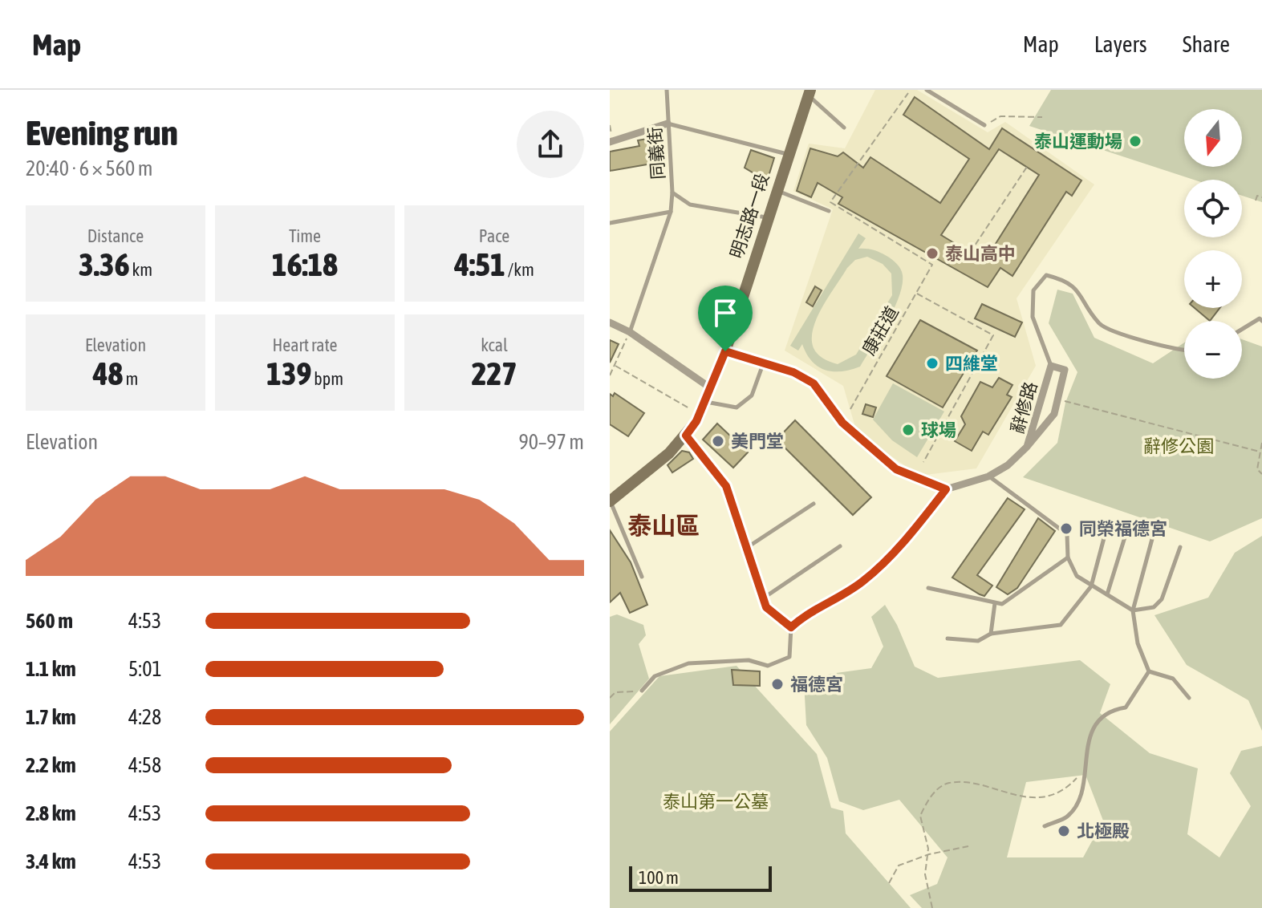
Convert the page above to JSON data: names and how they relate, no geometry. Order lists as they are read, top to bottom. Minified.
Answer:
{"streets":{"main road":["明志路一段"],"street":["辭修路"],"lane":["同義街"],"path":["康莊道"]},"crossings":[["同義街","明志路一段"]],"districts":["泰山區"],"parks":["辭修公園","泰山第一公墓"],"places":["泰山運動場","泰山高中","四維堂","球場","美門堂","同榮福德宮","福德宮","北極殿"],"scale_bar":"100 m","north":"bottom","page":{"header":"Map","nav":["Map","Layers","Share"],"heading":["Evening run","20:40 · 6 × 560 m"],"map_buttons":["+","−"],"stats":[["Distance","3.36 km"],["Time","16:18"],["Pace","4:51 /km"],["Elevation","48 m"],["Heart rate","139 bpm"],["kcal","227"]],"chart":["Elevation","90–97 m"],"list":[{"name":"560 m","note":"4:53"},{"name":"1.1 km","note":"5:01"},{"name":"1.7 km","note":"4:28"},{"name":"2.2 km","note":"4:58"},{"name":"2.8 km","note":"4:53"},{"name":"3.4 km","note":"4:53"}],"scale":"100 m"}}
